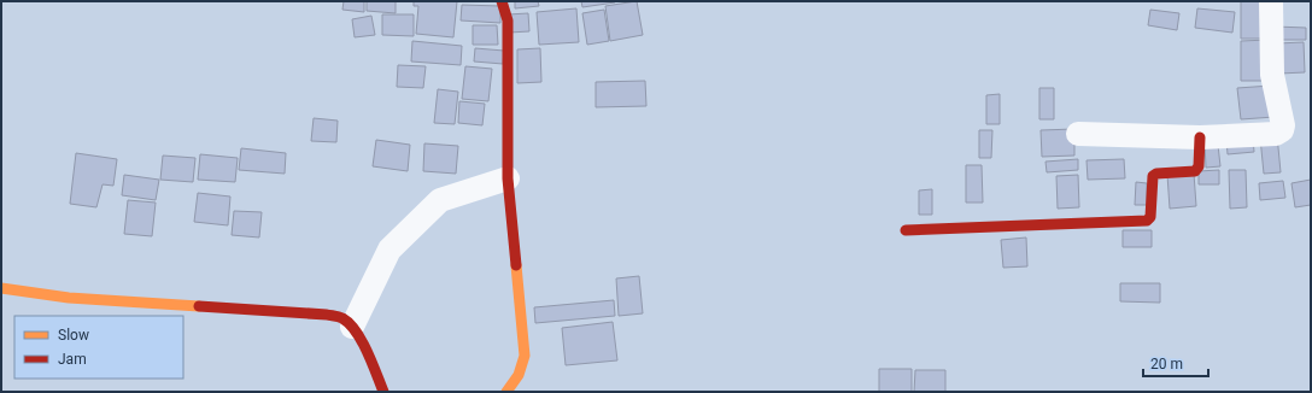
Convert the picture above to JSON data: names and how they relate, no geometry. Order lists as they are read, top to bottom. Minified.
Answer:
{"legend":["Slow","Jam"],"scale_bar":"20 m"}
